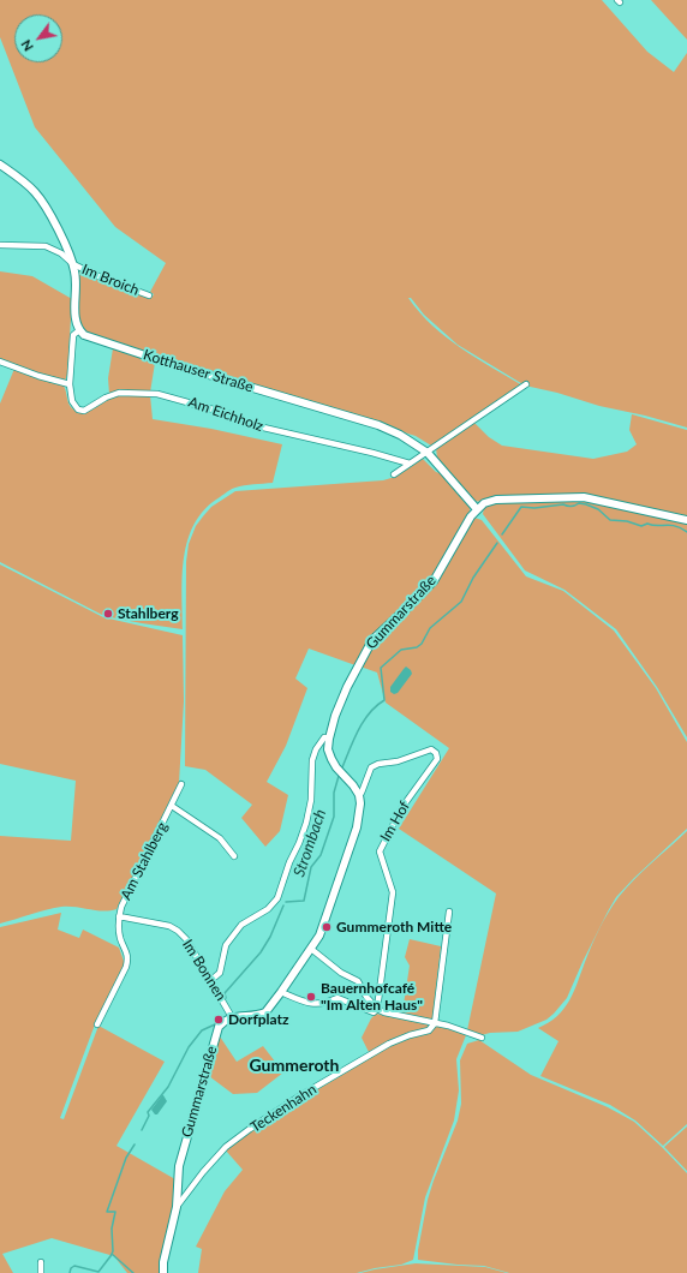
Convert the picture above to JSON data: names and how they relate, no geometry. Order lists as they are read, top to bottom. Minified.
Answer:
{"streets":{"street":["Im Broich","Kotthauser Straße","Am Eichholz","Gummarstraße","Im Hof","Am Stahlberg","Im Bonnen","Teckenhahn"]},"crossings":[["Kotthauser Straße","Am Eichholz"],["Kotthauser Straße","Gummarstraße"],["Gummarstraße","Im Hof"],["Gummarstraße","Im Bonnen"],["Gummarstraße","Teckenhahn"],["Am Stahlberg","Im Bonnen"]],"districts":["Gummeroth"],"water":["Strombach"],"places":["Stahlberg","Gummeroth Mitte","Bauernhofcafé \"Im Alten Haus\"","Dorfplatz"],"north":"bottom left"}
